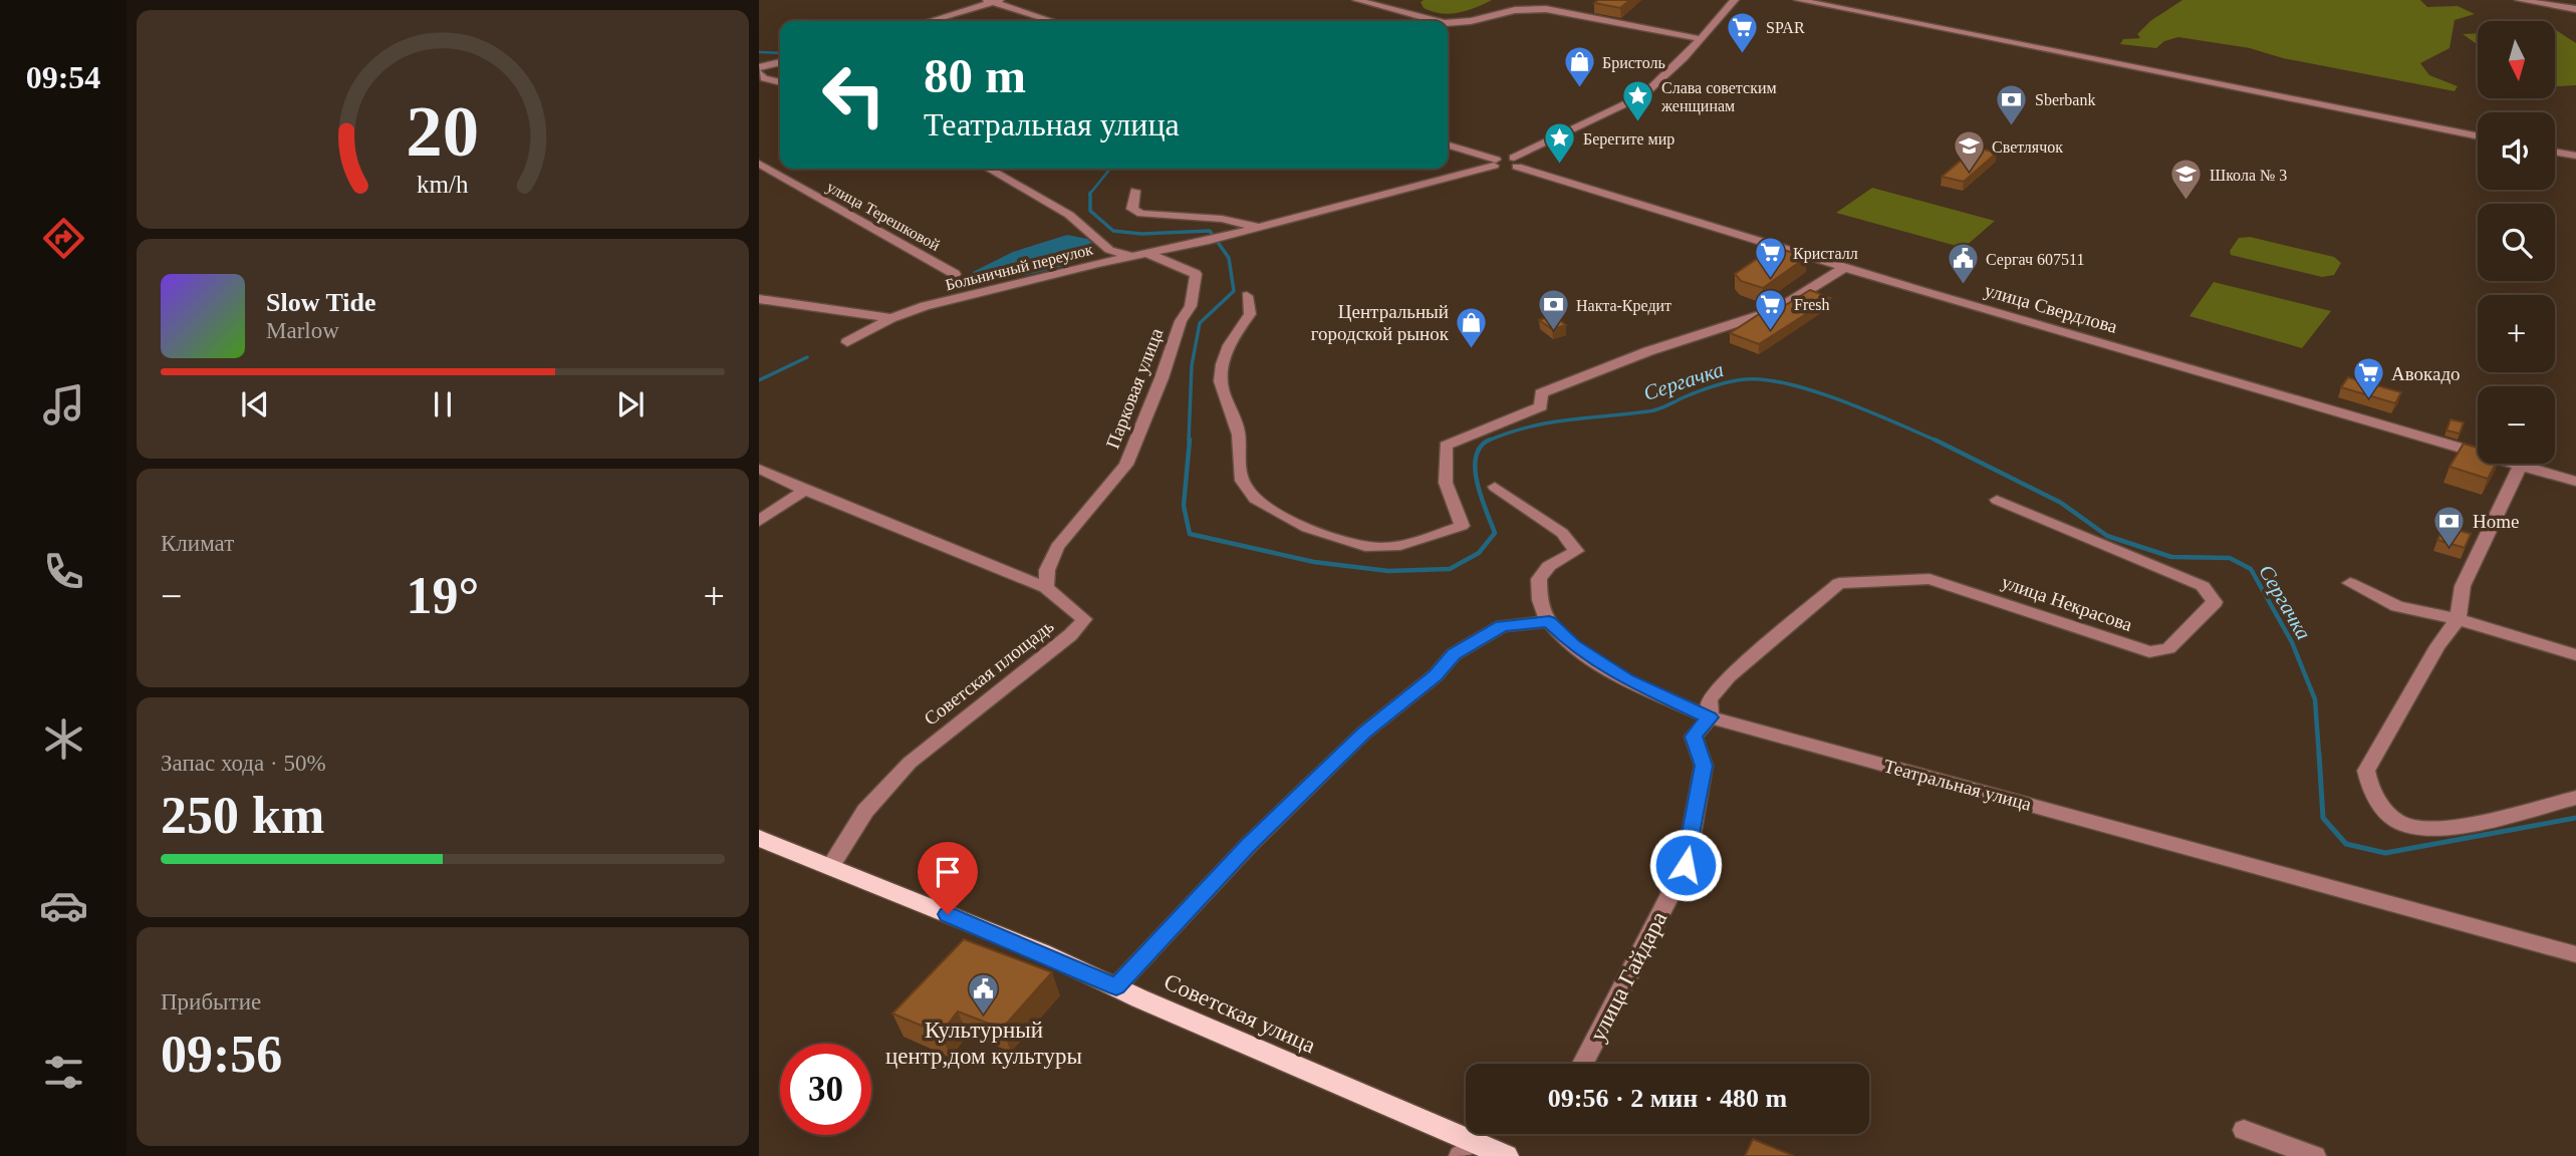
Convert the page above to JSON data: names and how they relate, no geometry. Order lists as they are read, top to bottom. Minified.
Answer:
{"streets":{"main road":["Советская улица"],"street":["улица Терешковой","Больничный переулок","улица Свердлова","Парковая улица","улица Некрасова","Советская площадь","Театральная улица","улица Гайдара"]},"crossings":[["Больничный переулок","Парковая улица"],["Парковая улица","Советская площадь"],["улица Некрасова","Театральная улица"],["улица Некрасова","улица Гайдара"],["Советская площадь","Советская улица"],["Театральная улица","улица Гайдара"]],"water":["Сергачка"],"places":{"supermarket":["SPAR","Кристалл","Fresh","Авокадо"],"shop":["Бристоль","Центральный городской рынок"],"place":["Слава советским женщинам","Берегите мир"],"bank":["Sberbank","Накта-Кредит","Home"],"school or university":["Светлячок","Школа № 3"],"public building":["Сергач 607511","Культурный центр,дом культуры"]},"north":"bottom","page":{"tabs":"09:54","map_buttons":["+","−"],"turn":["80 m","Театральная улица"],"song":["Slow Tide","Marlow"],"tile":["Климат",["Запас хода · 50%","250 km"],["Прибытие","09:56"]],"heat":["−","19°","+"],"limit":"30","trip":"09:56 · 2 мин · 480 m","gauge":["20","km/h"]}}
